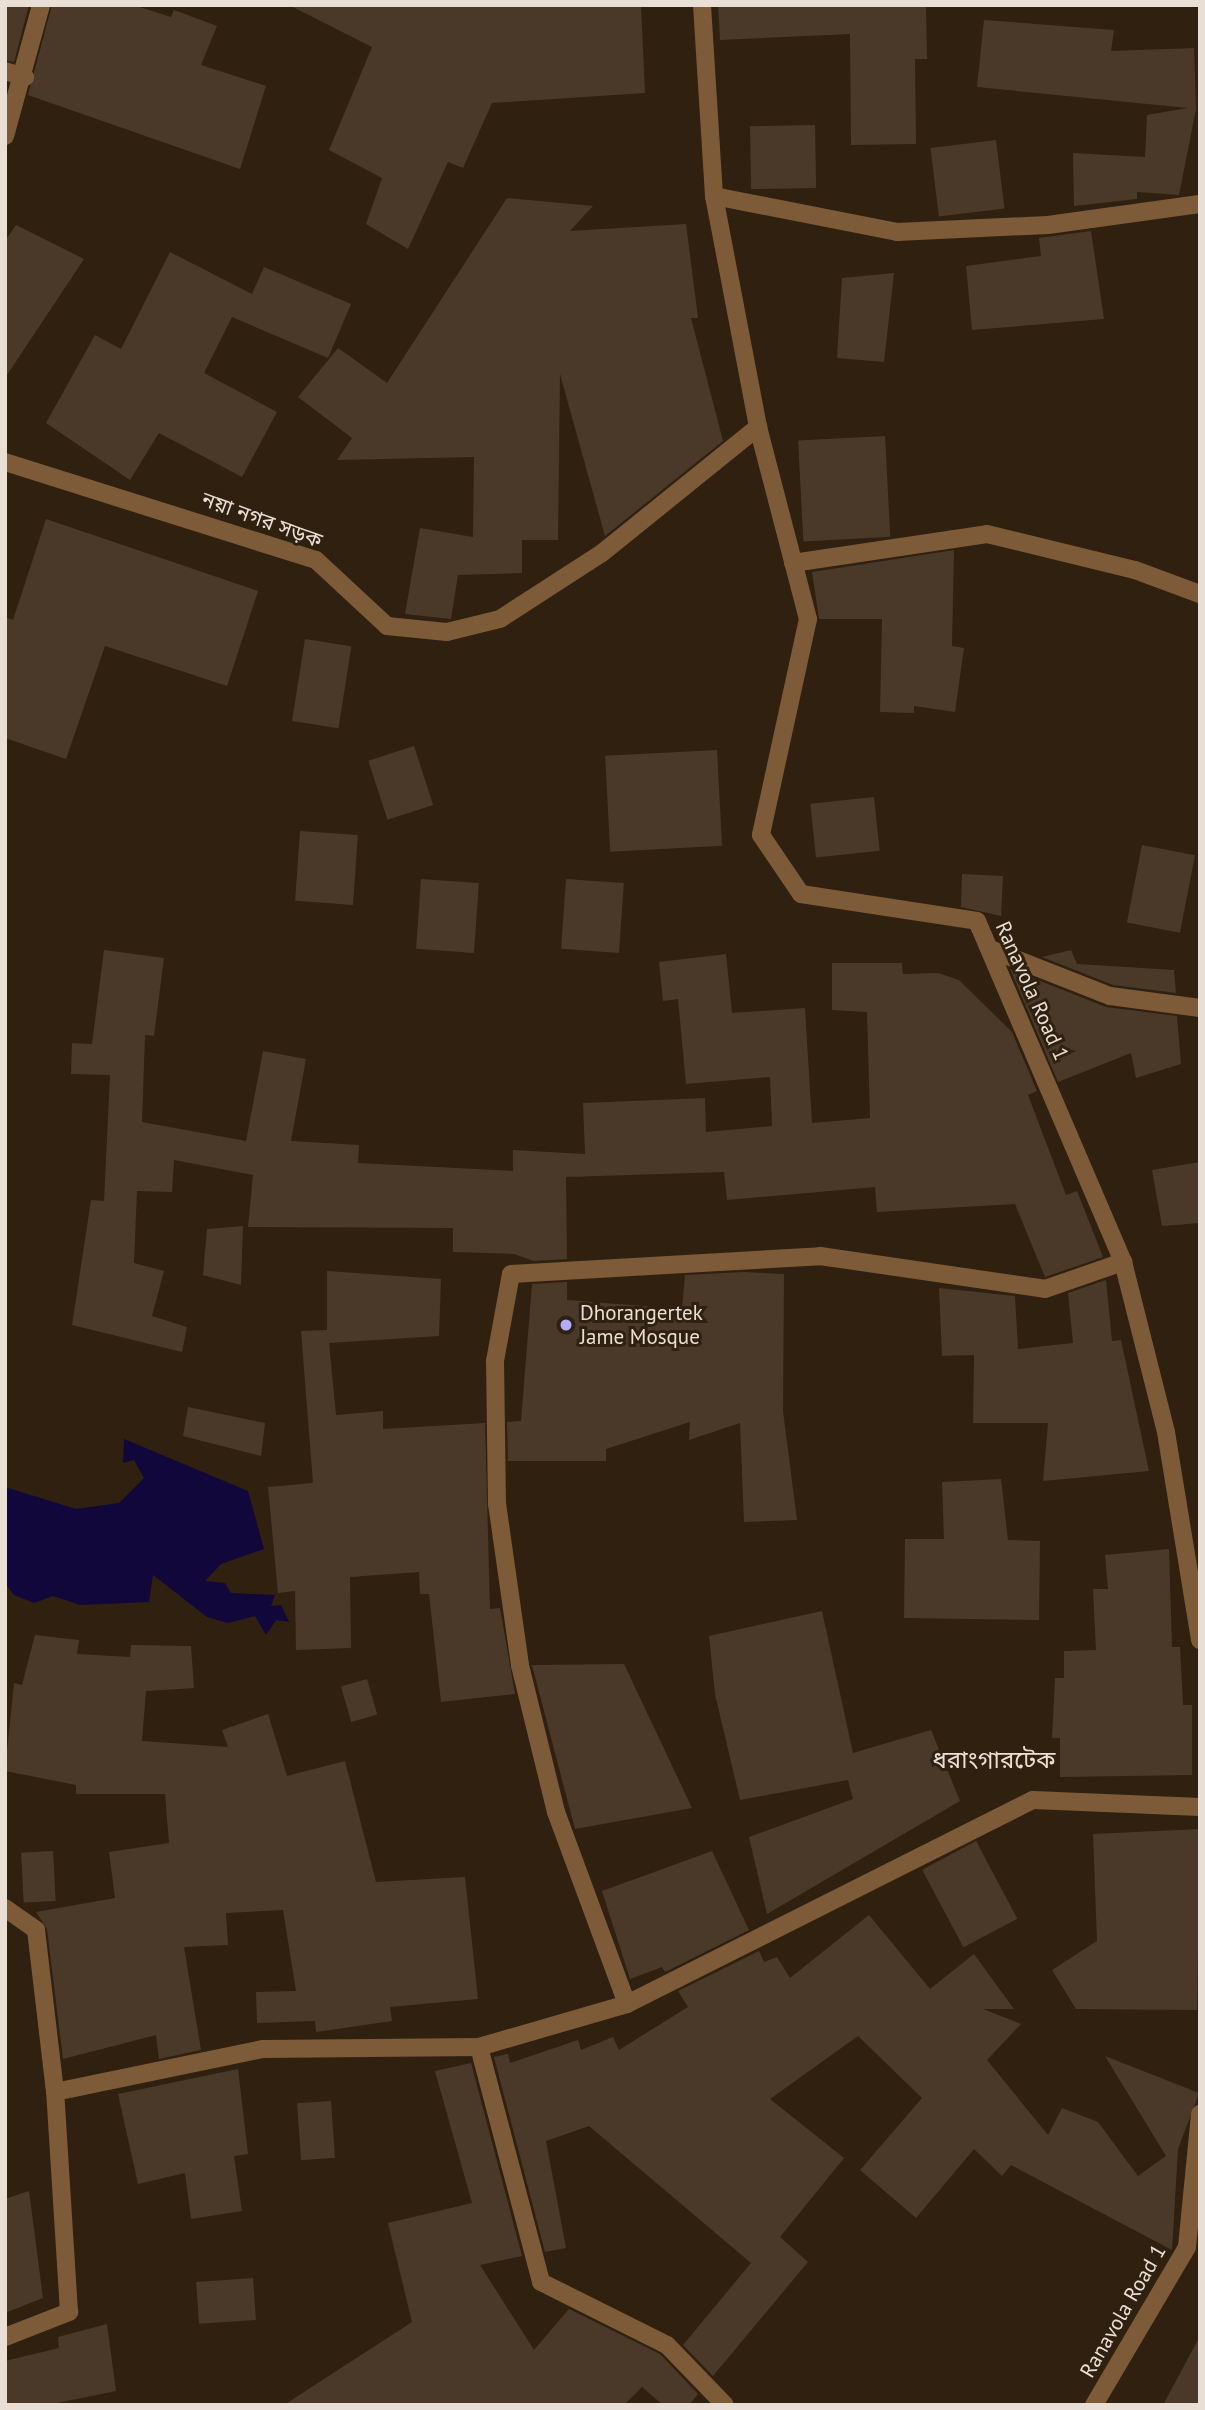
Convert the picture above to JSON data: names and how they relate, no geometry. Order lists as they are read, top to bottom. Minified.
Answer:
{"streets":{"street":["নয়া নগর সড়ক","Ranavola Road 1"]},"crossings":[["নয়া নগর সড়ক","Ranavola Road 1"]],"districts":["ধরাংগারটেক"],"places":["Dhorangertek Jame Mosque"]}
